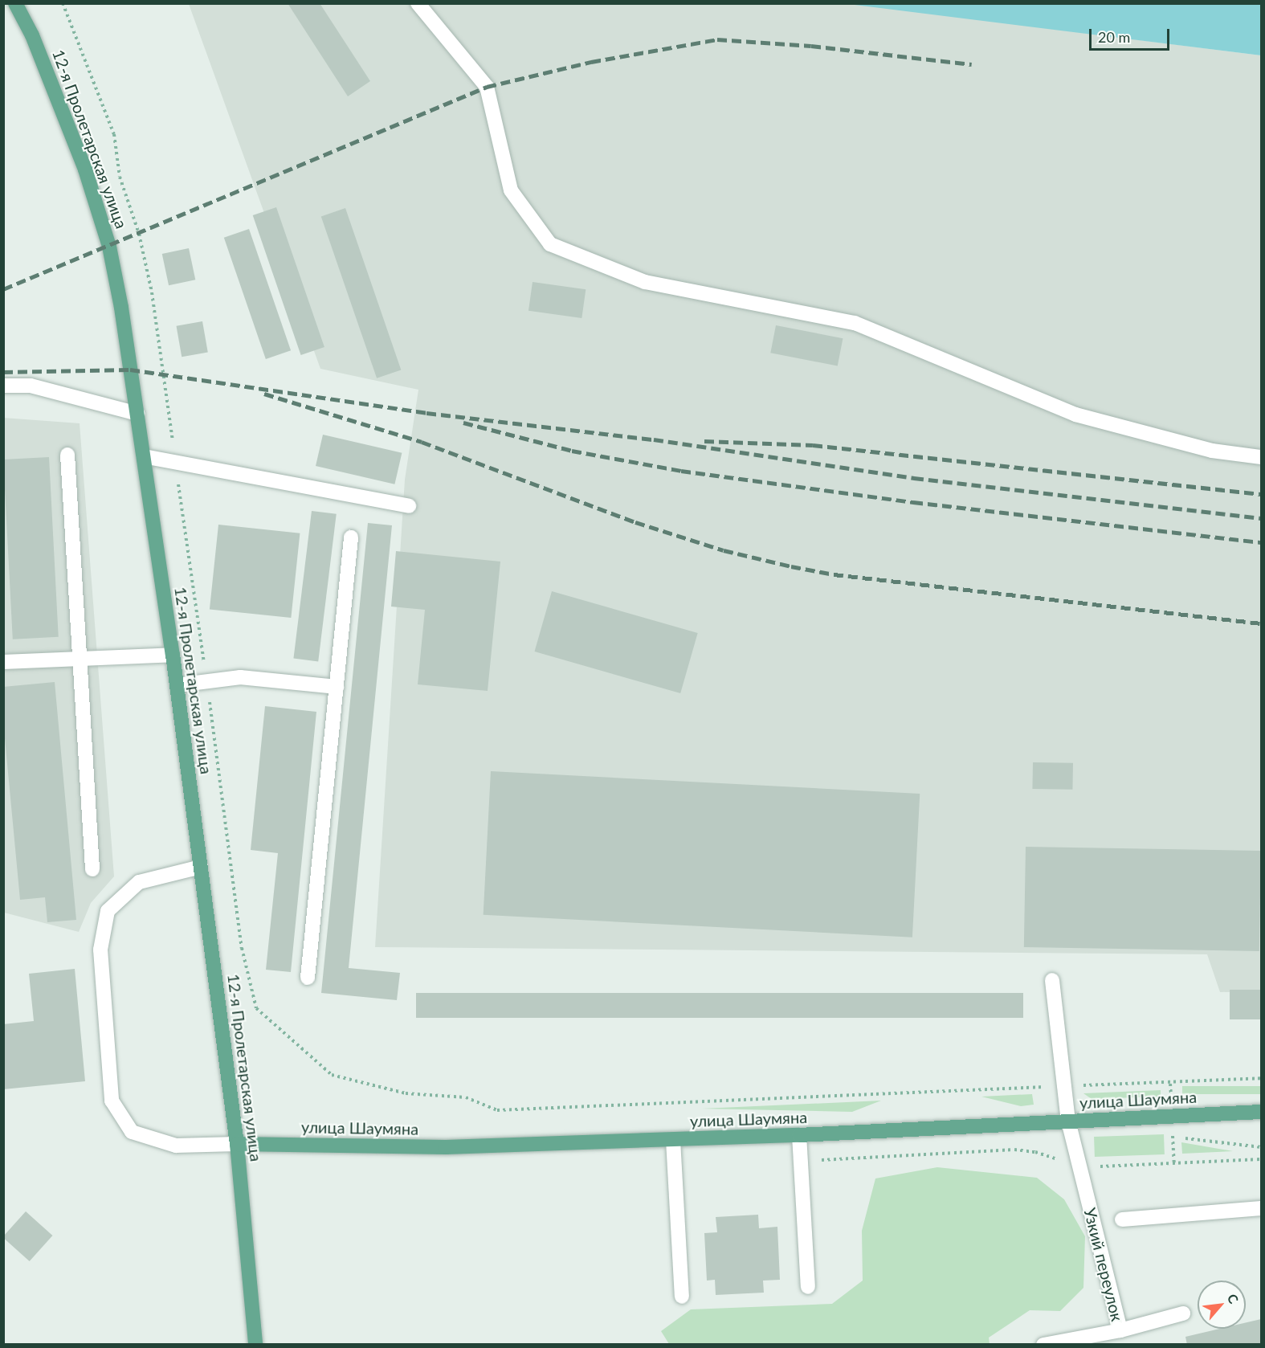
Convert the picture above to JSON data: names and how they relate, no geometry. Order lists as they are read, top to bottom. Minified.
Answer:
{"streets":{"main road":["12-я Пролетарская улица","улица Шаумяна"],"street":["Узкий переулок"]},"crossings":[["12-я Пролетарская улица","улица Шаумяна"],["улица Шаумяна","Узкий переулок"]],"scale_bar":"20 m","north":"top right"}
